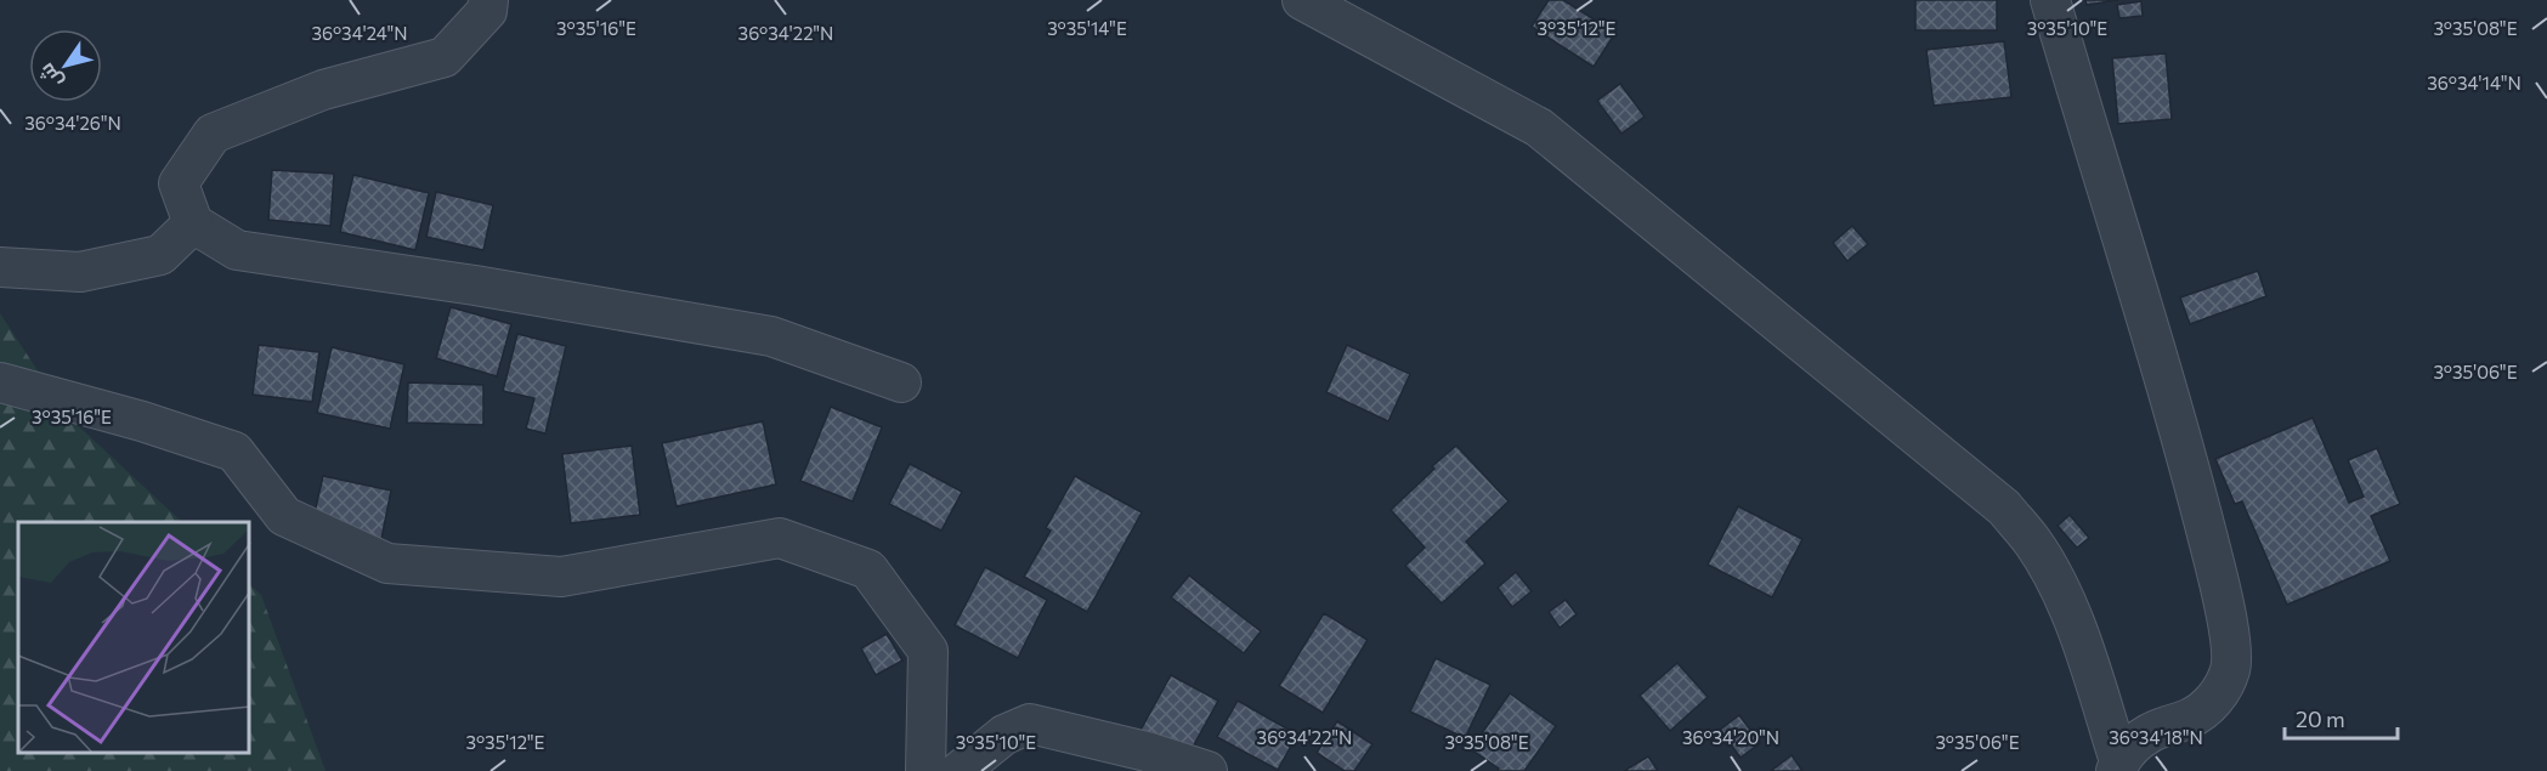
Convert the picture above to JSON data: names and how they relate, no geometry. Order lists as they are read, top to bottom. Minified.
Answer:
{"scale_bar":"20 m","north":"bottom left","coordinates":["3°35'08\"E","3°35'16\"E","3°35'12\"E","3°35'10\"E","3°35'14\"E","36°34'24\"N","36°34'22\"N","36°34'14\"N","36°34'26\"N","3°35'06\"E","36°34'20\"N","36°34'18\"N"]}
